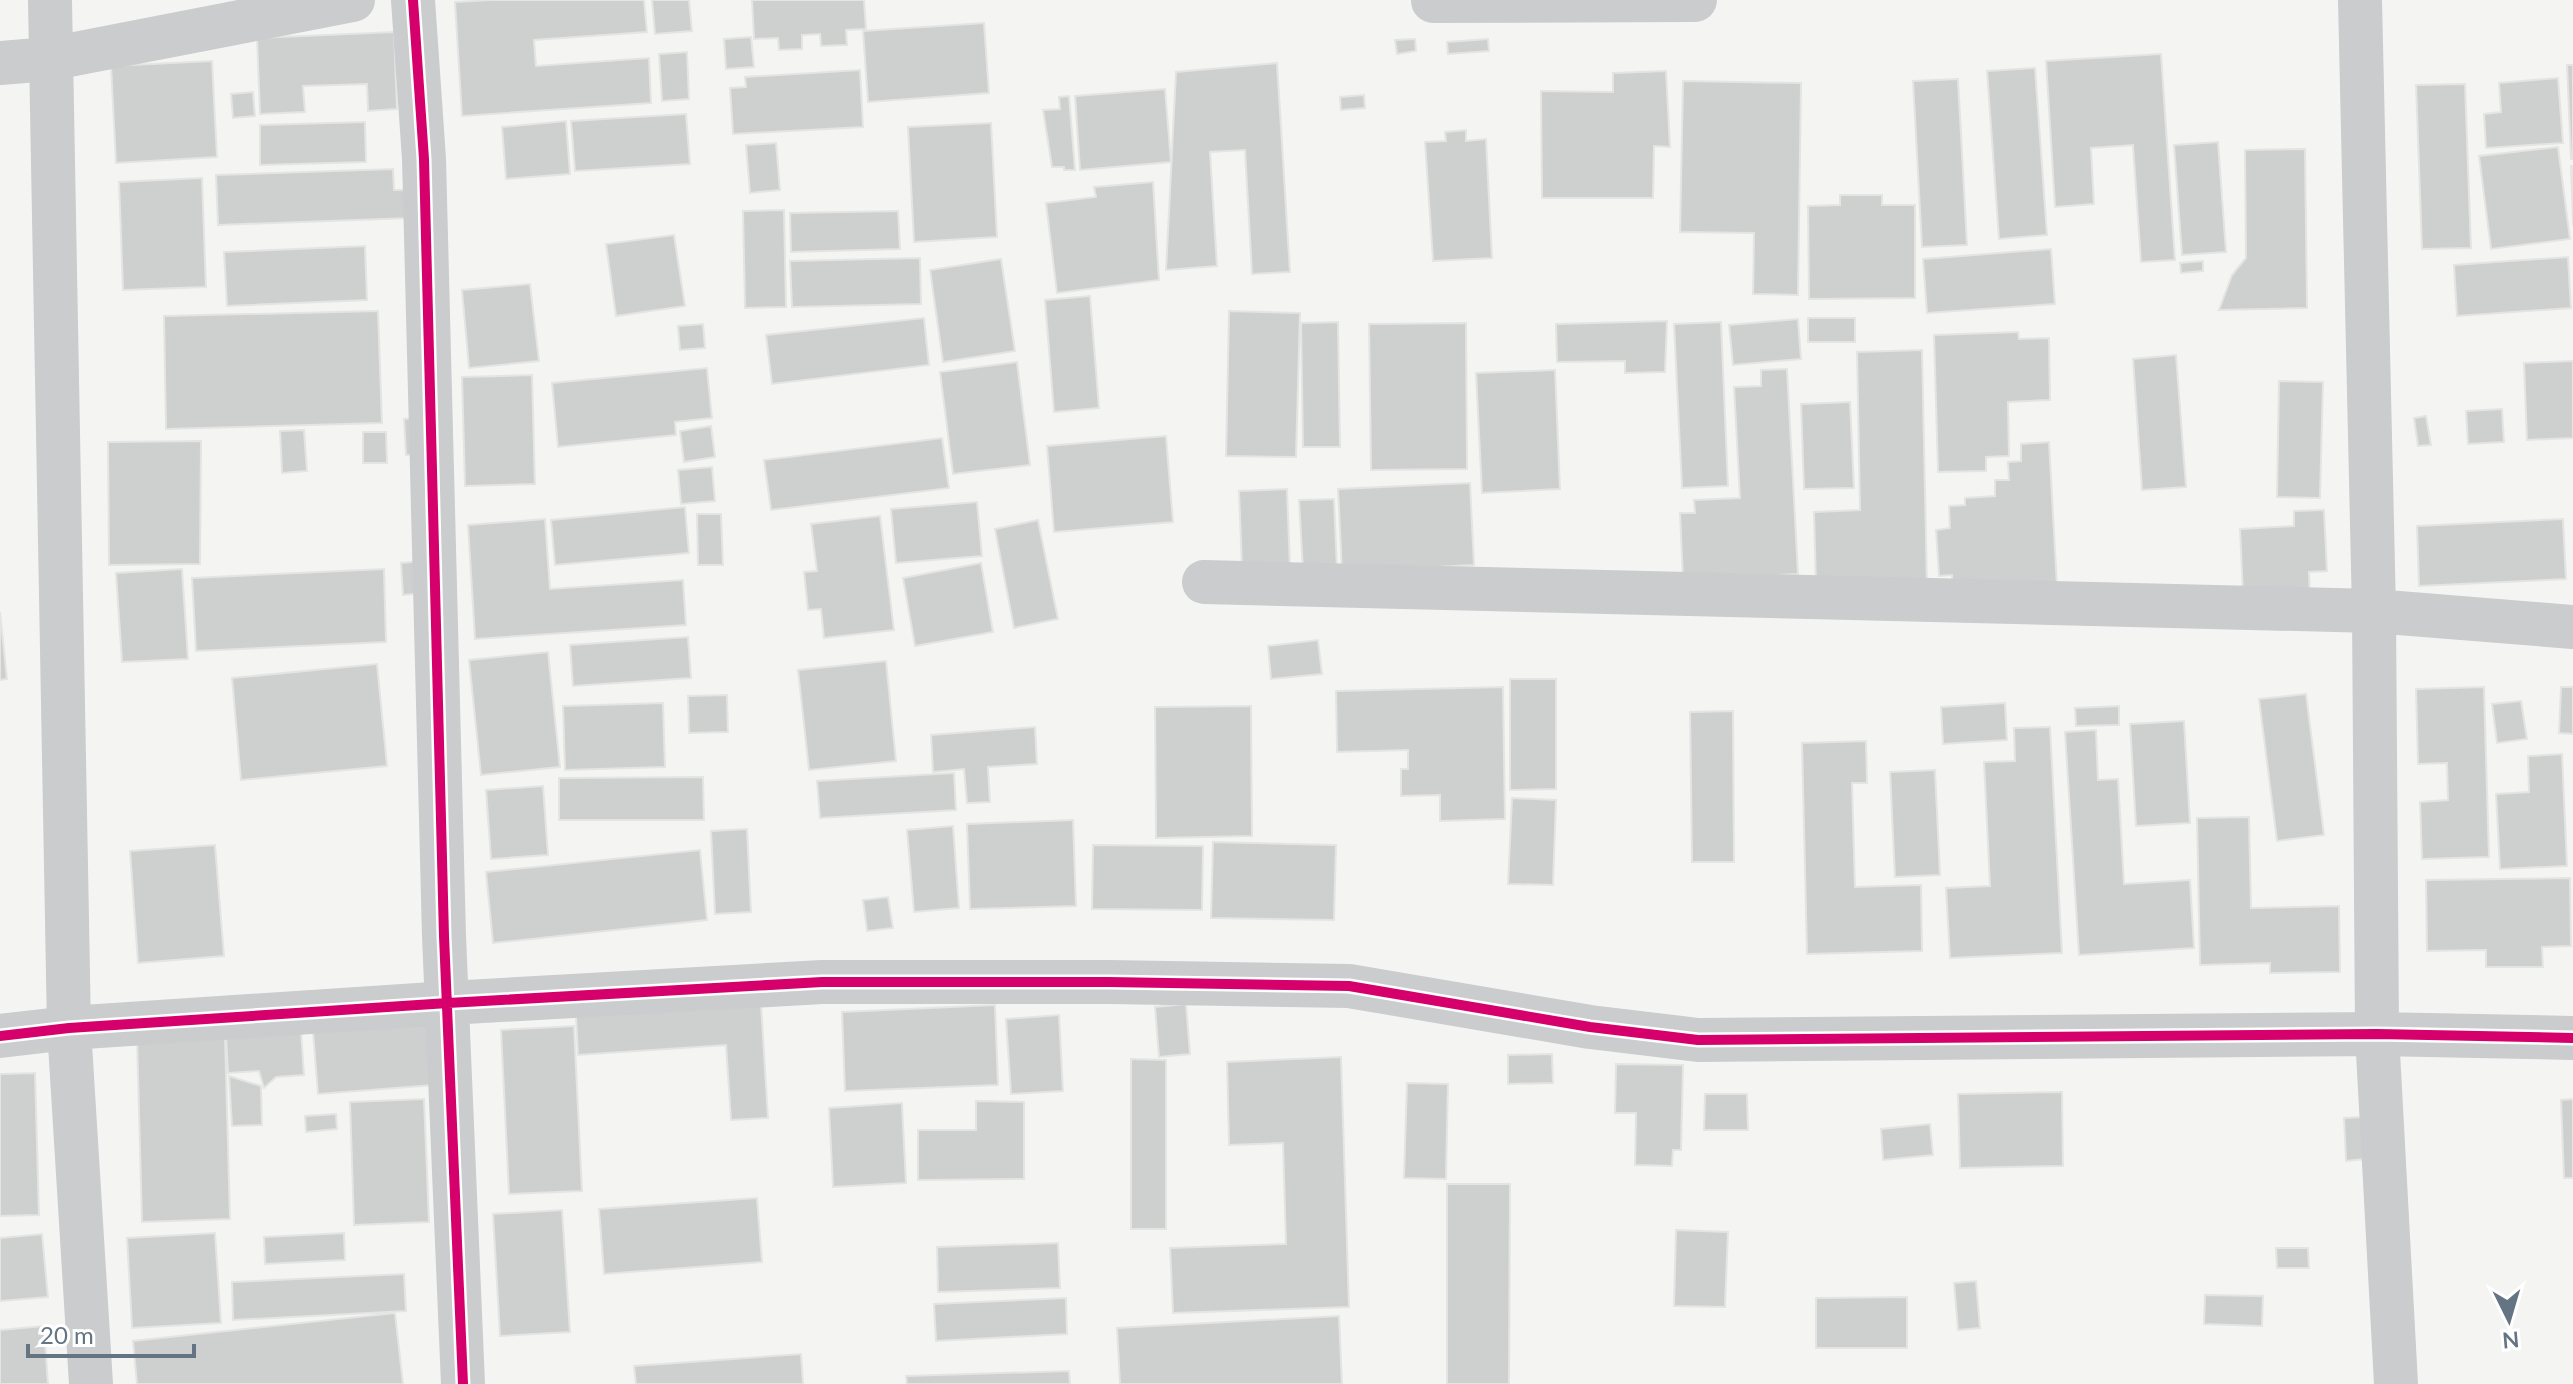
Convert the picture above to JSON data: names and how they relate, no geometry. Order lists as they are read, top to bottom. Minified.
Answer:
{"scale_bar":"20 m","north":"bottom"}
